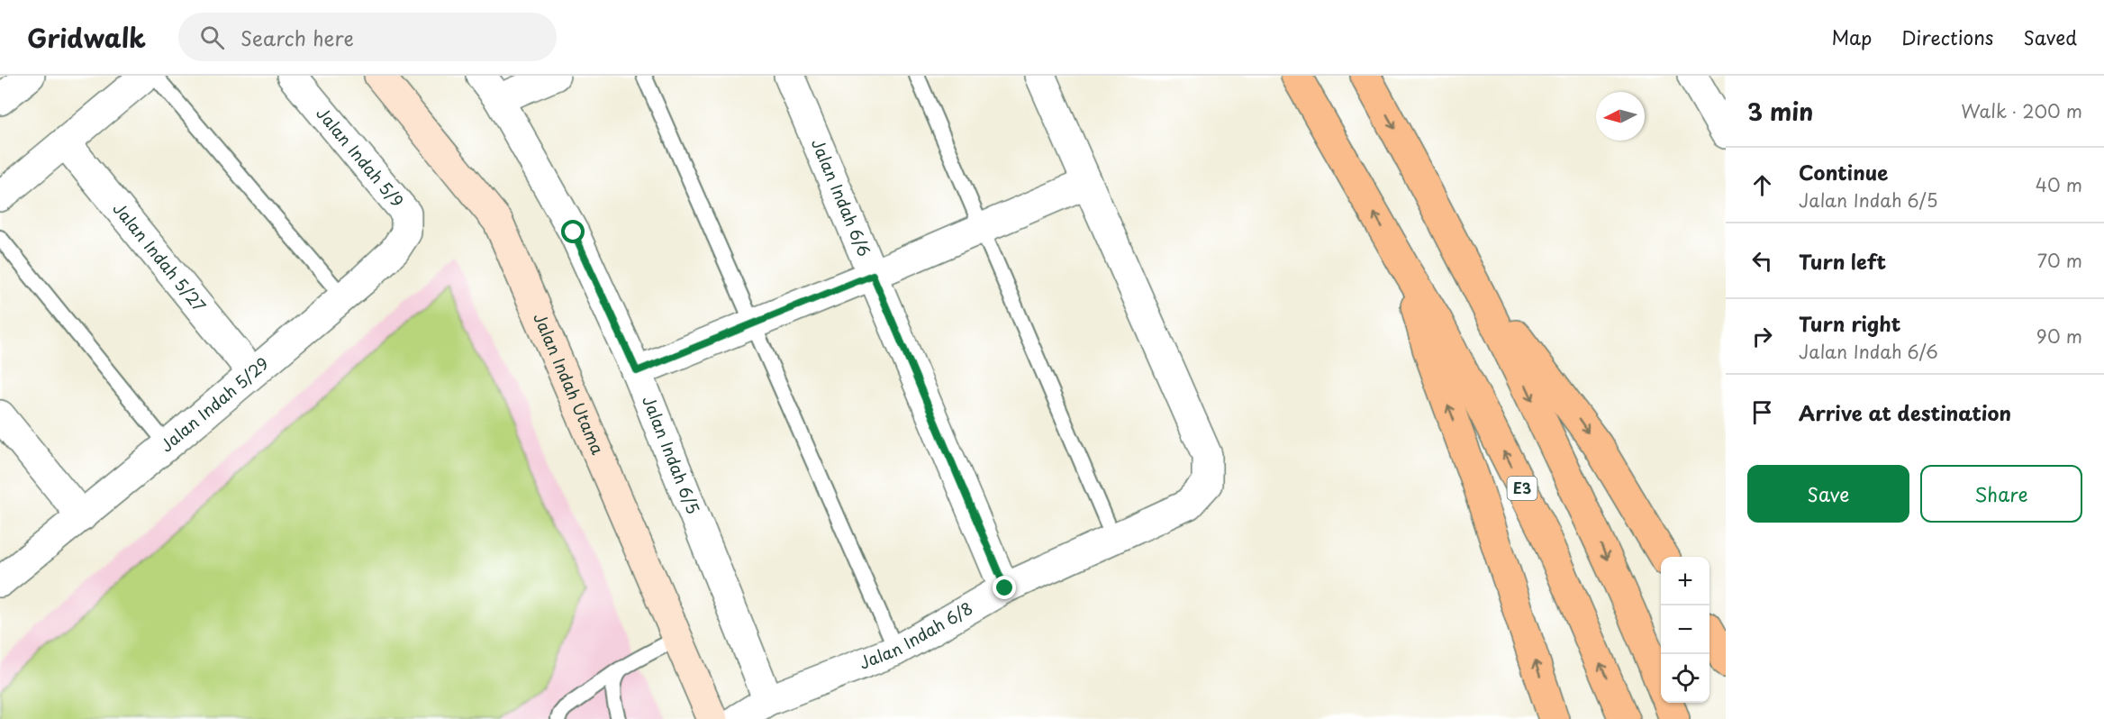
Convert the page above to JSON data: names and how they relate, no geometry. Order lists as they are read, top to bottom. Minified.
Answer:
{"streets":{"highway":["E3"],"main road":["Jalan Indah Utama"],"street":["Jalan Indah 5/9","Jalan Indah 6/6","Jalan Indah 5/27","Jalan Indah 5/29","Jalan Indah 6/5","Jalan Indah 6/8"]},"crossings":[["Jalan Indah 5/9","Jalan Indah 5/29"],["Jalan Indah 6/6","Jalan Indah 6/8"],["Jalan Indah 5/27","Jalan Indah 5/29"],["Jalan Indah 6/5","Jalan Indah 6/8"]],"north":"left","page":{"header":"Gridwalk","search":"Search here","nav":["Map","Directions","Saved"],"heading":["3 min","Walk · 200 m"],"list":[["Continue","Jalan Indah 6/5","40 m"],["Turn left","70 m"],["Turn right","Jalan Indah 6/6","90 m"],"Arrive at destination"],"buttons":["Save","Share"],"map_buttons":["+","−"]}}
